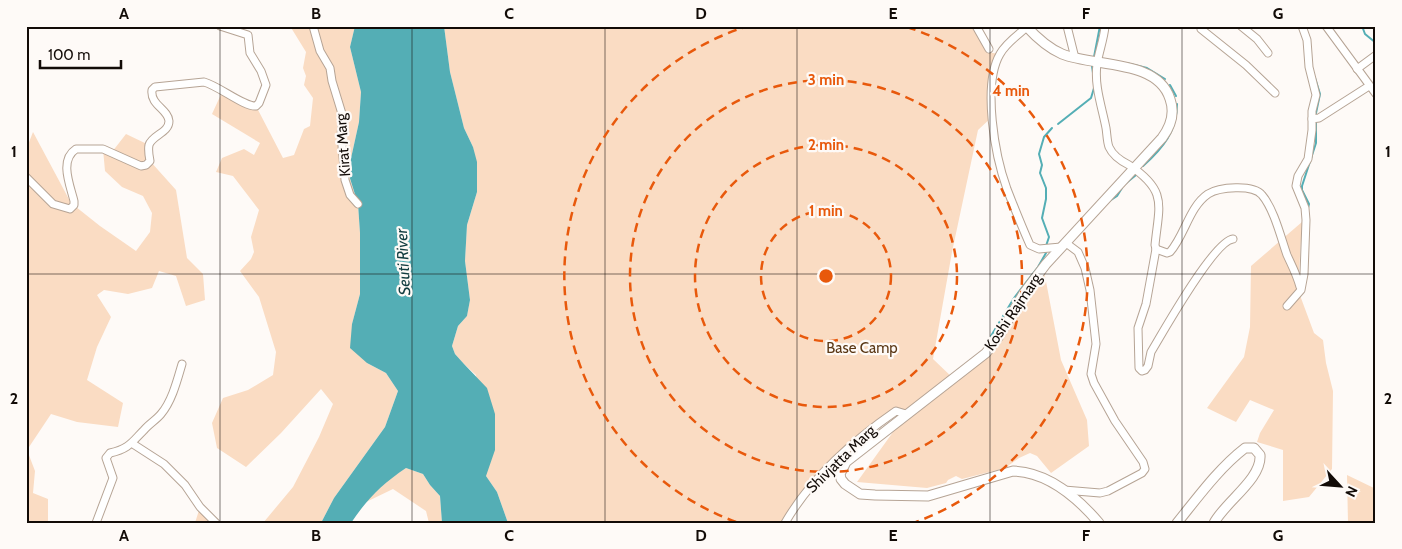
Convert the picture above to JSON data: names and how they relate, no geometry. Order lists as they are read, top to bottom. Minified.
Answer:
{"streets":{"main road":["Koshi Rajmarg"],"street":["Kirat Marg","Shivjatta Marg"]},"crossings":[["Koshi Rajmarg","Shivjatta Marg"]],"water":["Seuti River"],"parks":["Base Camp"],"scale_bar":"100 m","north":"bottom right","grid":{"columns":["A","B","C","D","E","F","G"],"rows":["1","2"]},"rings":["3 min","4 min","2 min","1 min"]}
